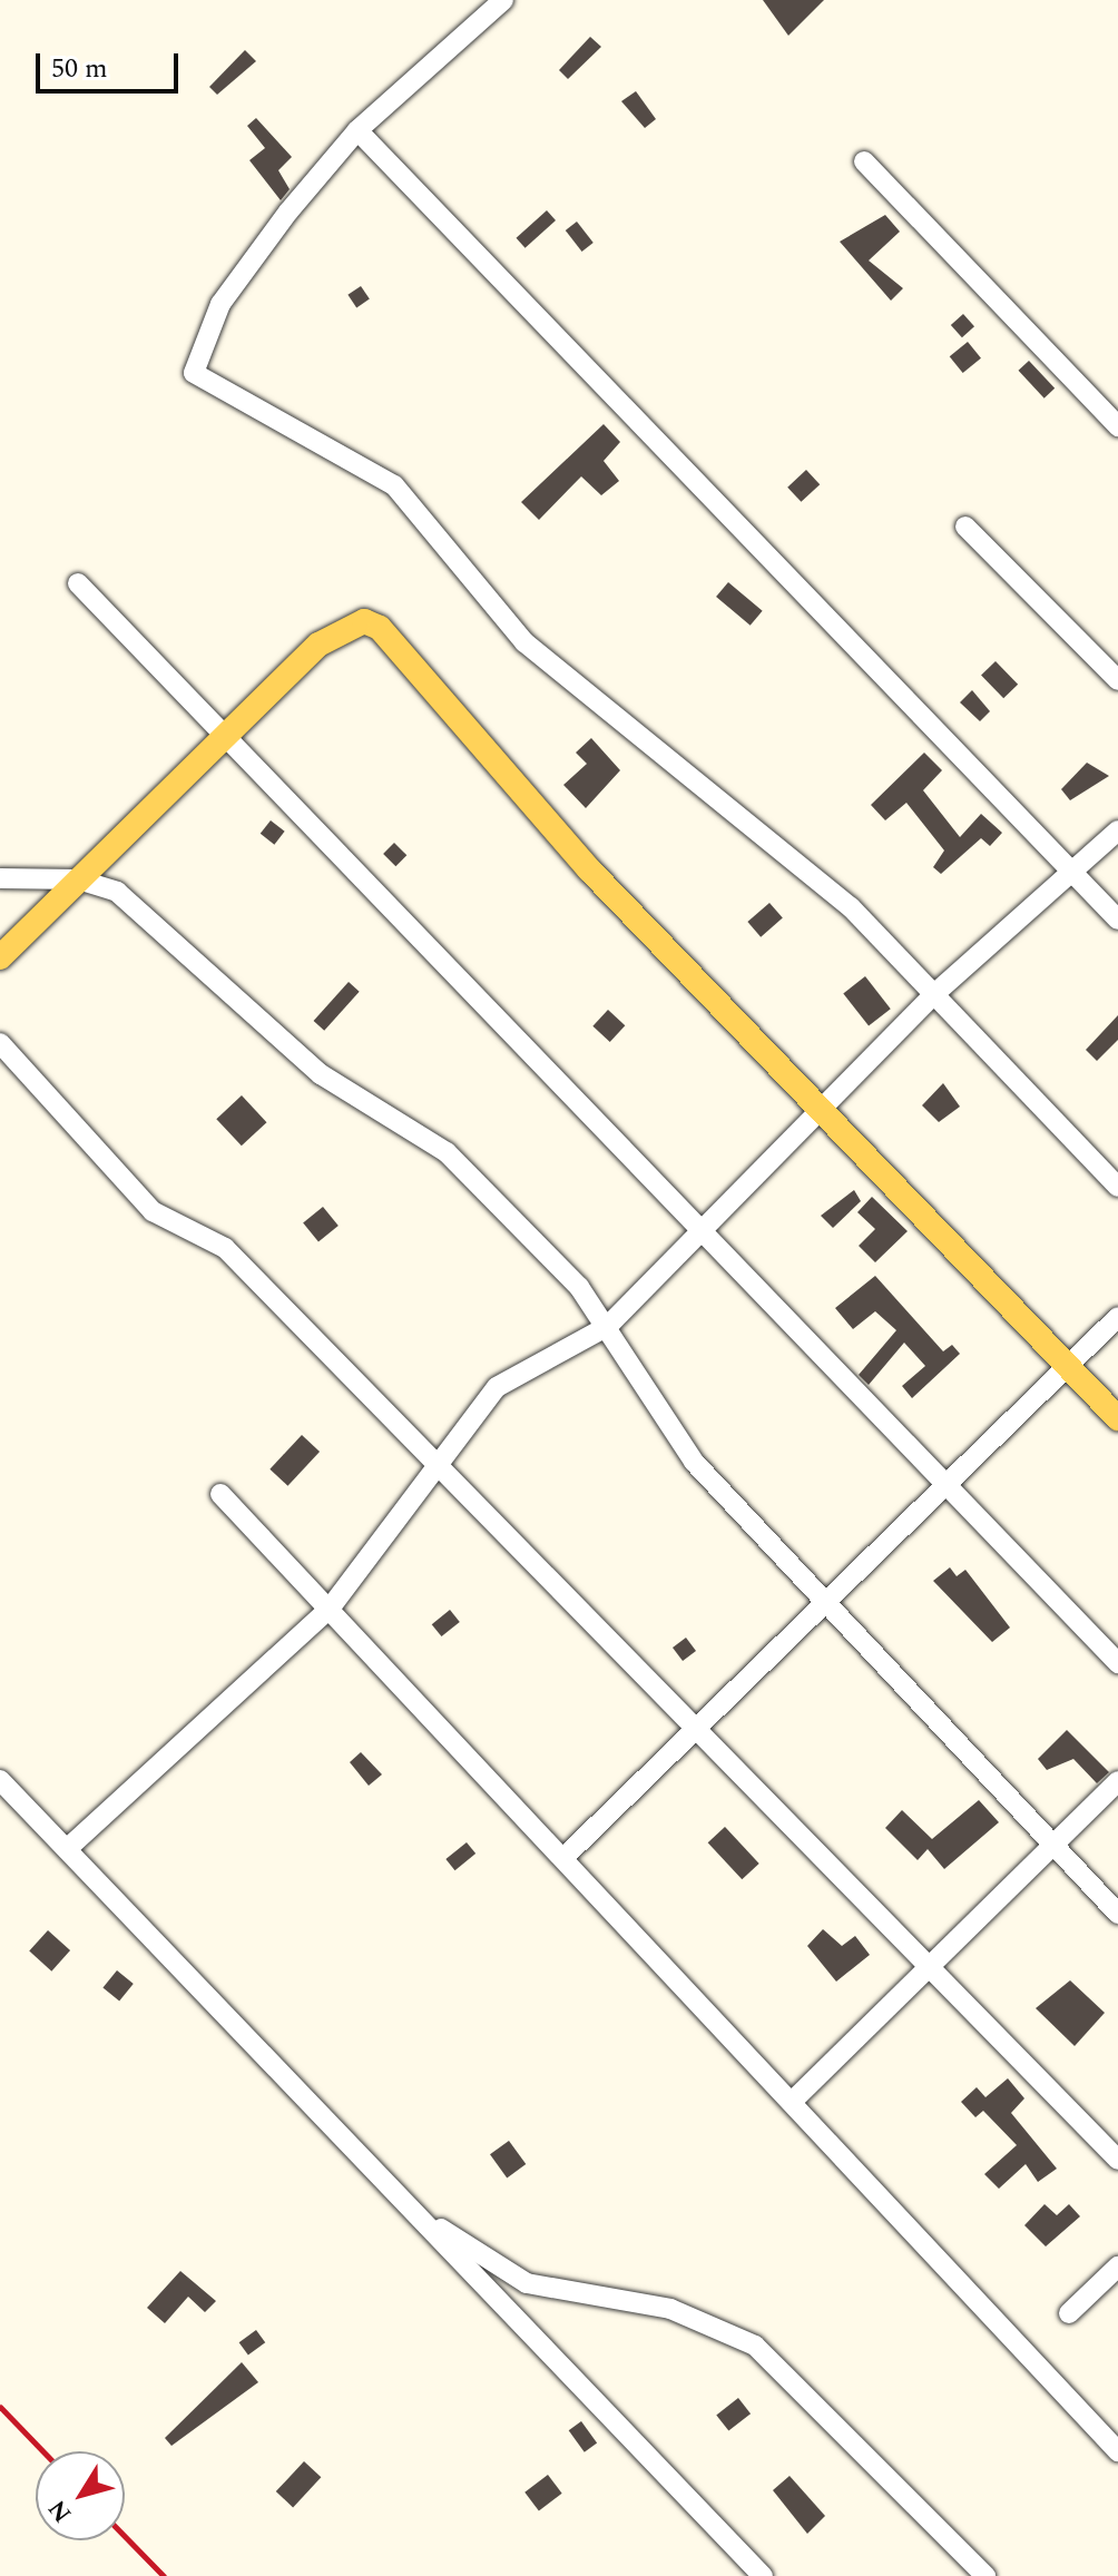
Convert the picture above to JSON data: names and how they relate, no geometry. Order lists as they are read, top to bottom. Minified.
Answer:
{"scale_bar":"50 m","north":"bottom left"}
